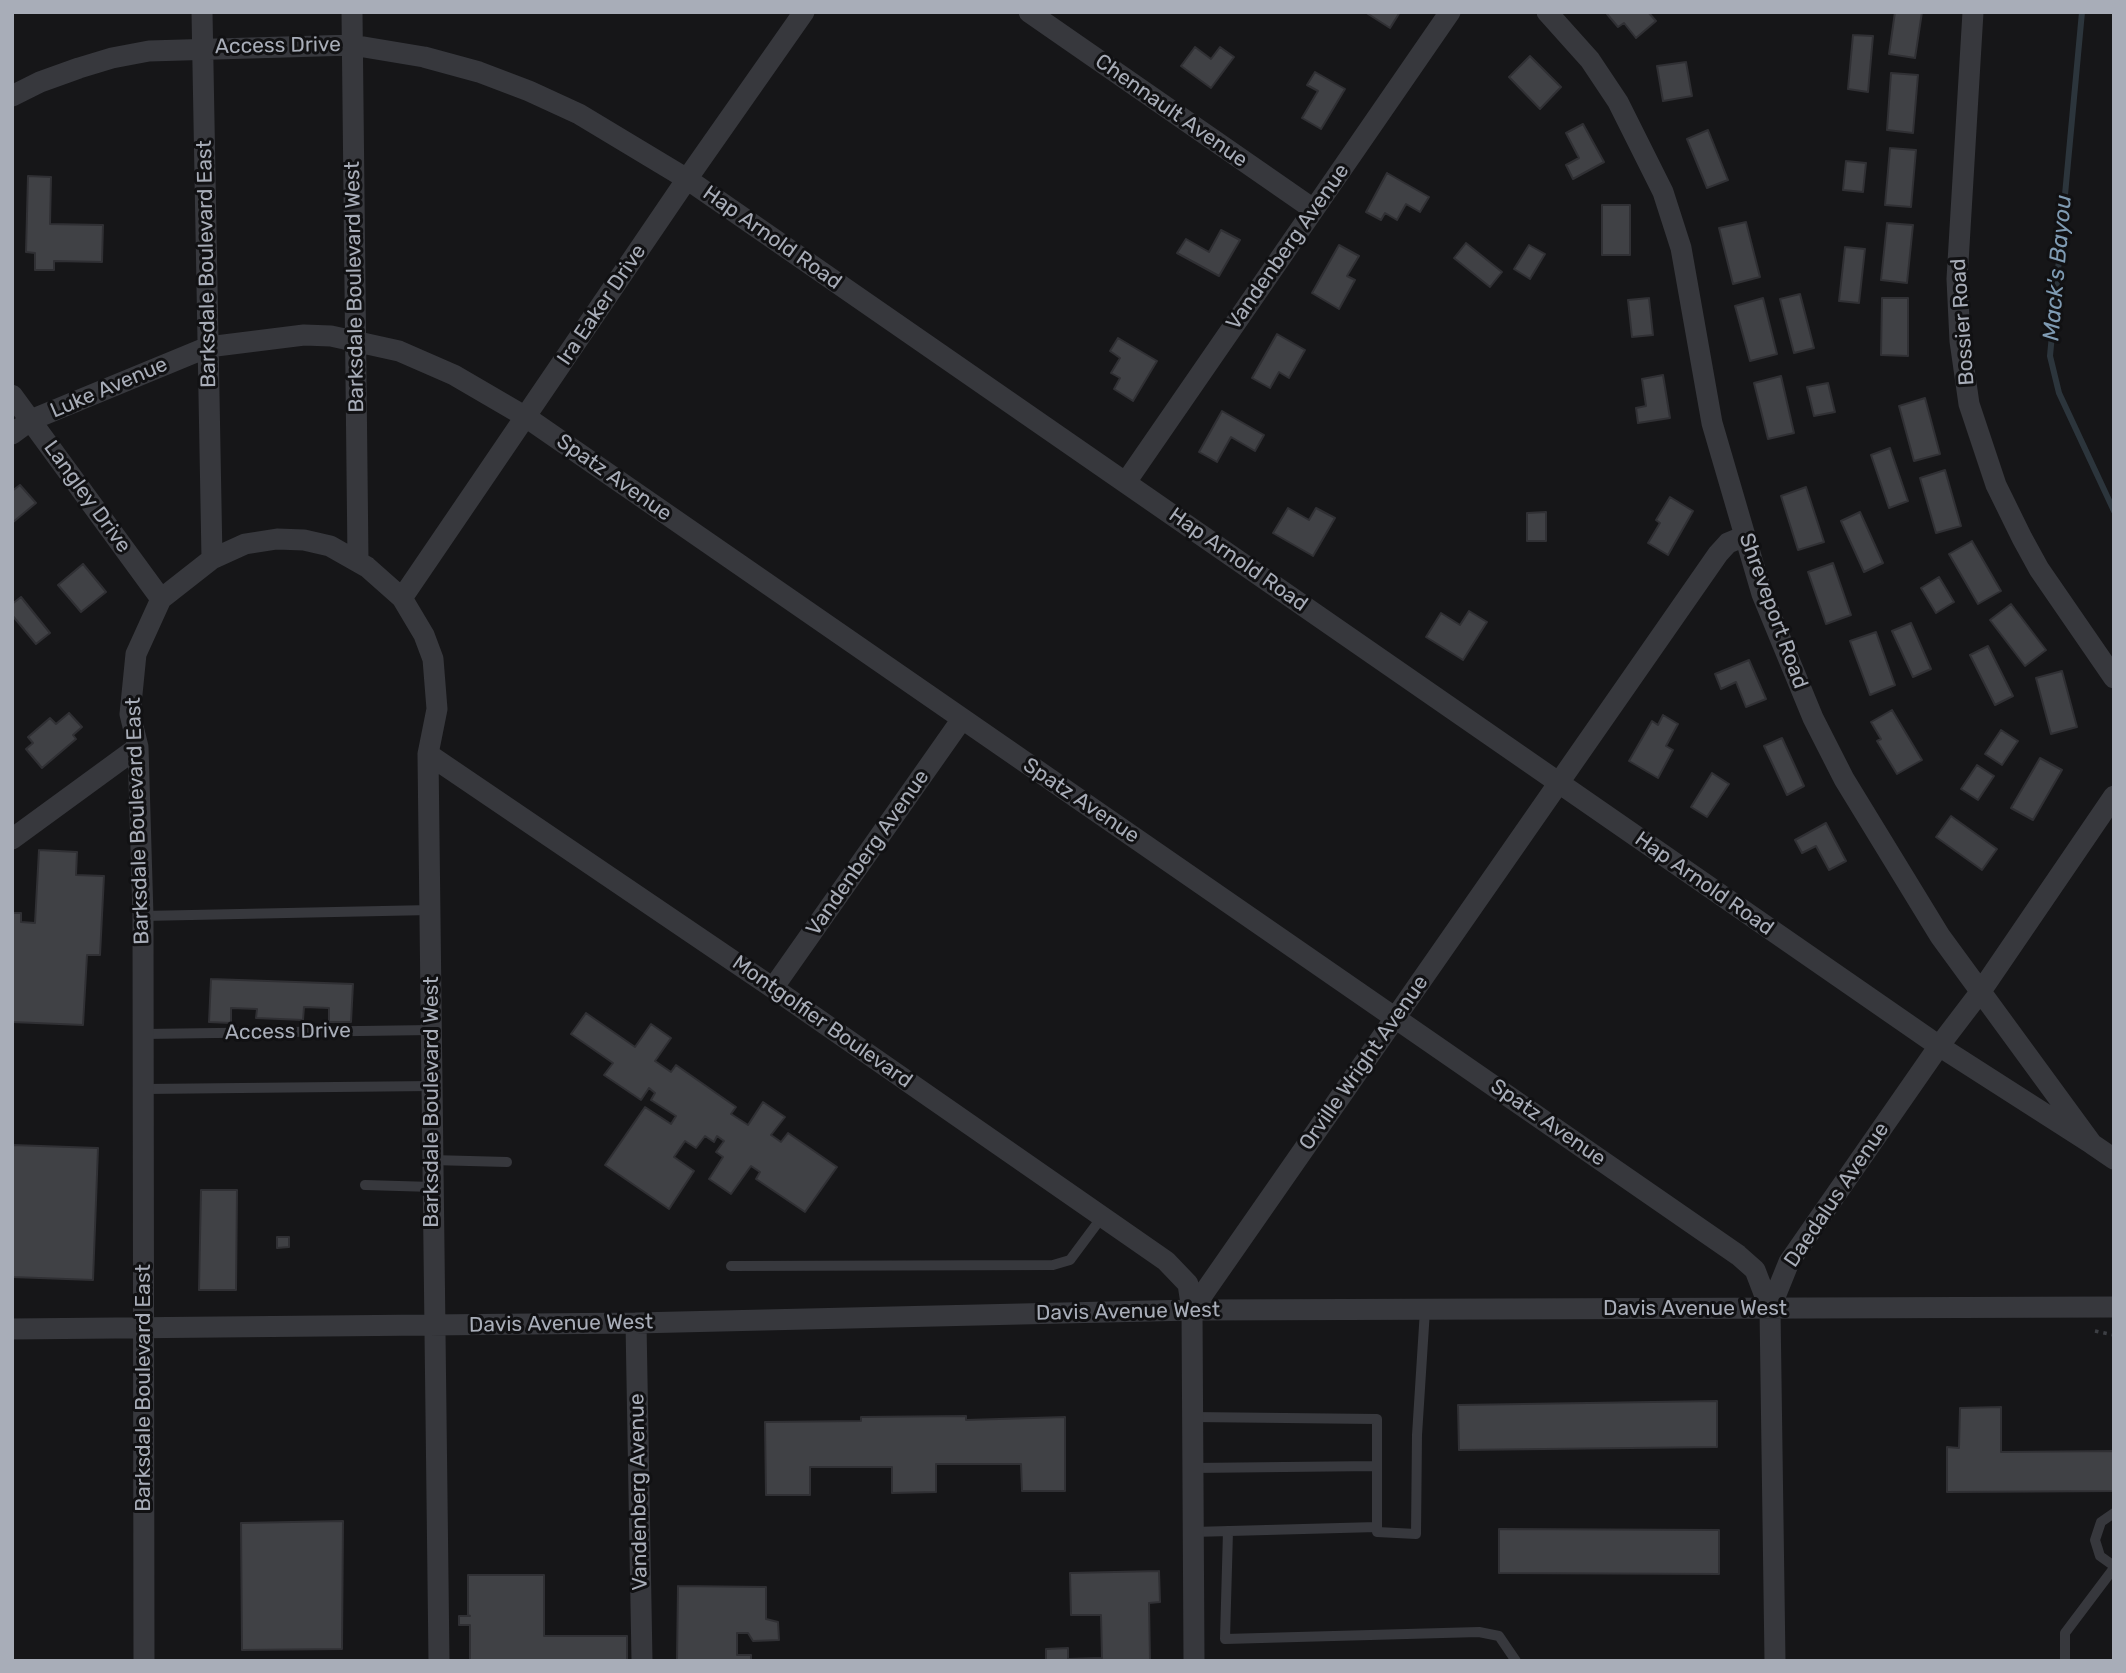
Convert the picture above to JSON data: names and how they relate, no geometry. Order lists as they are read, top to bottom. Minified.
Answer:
{"streets":{"street":["Access Drive","Chennault Avenue","Hap Arnold Road","Vandenberg Avenue","Barksdale Boulevard East","Barksdale Boulevard West","Ira Eaker Drive","Bossier Road","Luke Avenue","Spatz Avenue","Langley Drive","Shreveport Road","Montgolfier Boulevard","Orville Wright Avenue","Daedalus Avenue","Davis Avenue West"]},"crossings":[["Access Drive","Hap Arnold Road"],["Access Drive","Barksdale Boulevard East"],["Access Drive","Barksdale Boulevard West"],["Chennault Avenue","Vandenberg Avenue"],["Hap Arnold Road","Vandenberg Avenue"],["Hap Arnold Road","Barksdale Boulevard West"],["Hap Arnold Road","Ira Eaker Drive"],["Hap Arnold Road","Shreveport Road"],["Hap Arnold Road","Orville Wright Avenue"],["Hap Arnold Road","Daedalus Avenue"],["Vandenberg Avenue","Spatz Avenue"],["Vandenberg Avenue","Montgolfier Boulevard"],["Vandenberg Avenue","Davis Avenue West"],["Barksdale Boulevard East","Luke Avenue"],["Barksdale Boulevard East","Langley Drive"],["Barksdale Boulevard East","Davis Avenue West"],["Barksdale Boulevard West","Ira Eaker Drive"],["Barksdale Boulevard West","Spatz Avenue"],["Barksdale Boulevard West","Montgolfier Boulevard"],["Barksdale Boulevard West","Davis Avenue West"],["Ira Eaker Drive","Spatz Avenue"],["Luke Avenue","Langley Drive"],["Spatz Avenue","Orville Wright Avenue"],["Spatz Avenue","Daedalus Avenue"],["Spatz Avenue","Davis Avenue West"],["Shreveport Road","Orville Wright Avenue"],["Shreveport Road","Daedalus Avenue"],["Montgolfier Boulevard","Orville Wright Avenue"],["Montgolfier Boulevard","Davis Avenue West"],["Orville Wright Avenue","Davis Avenue West"],["Daedalus Avenue","Davis Avenue West"]],"water":["Mack's Bayou"]}
